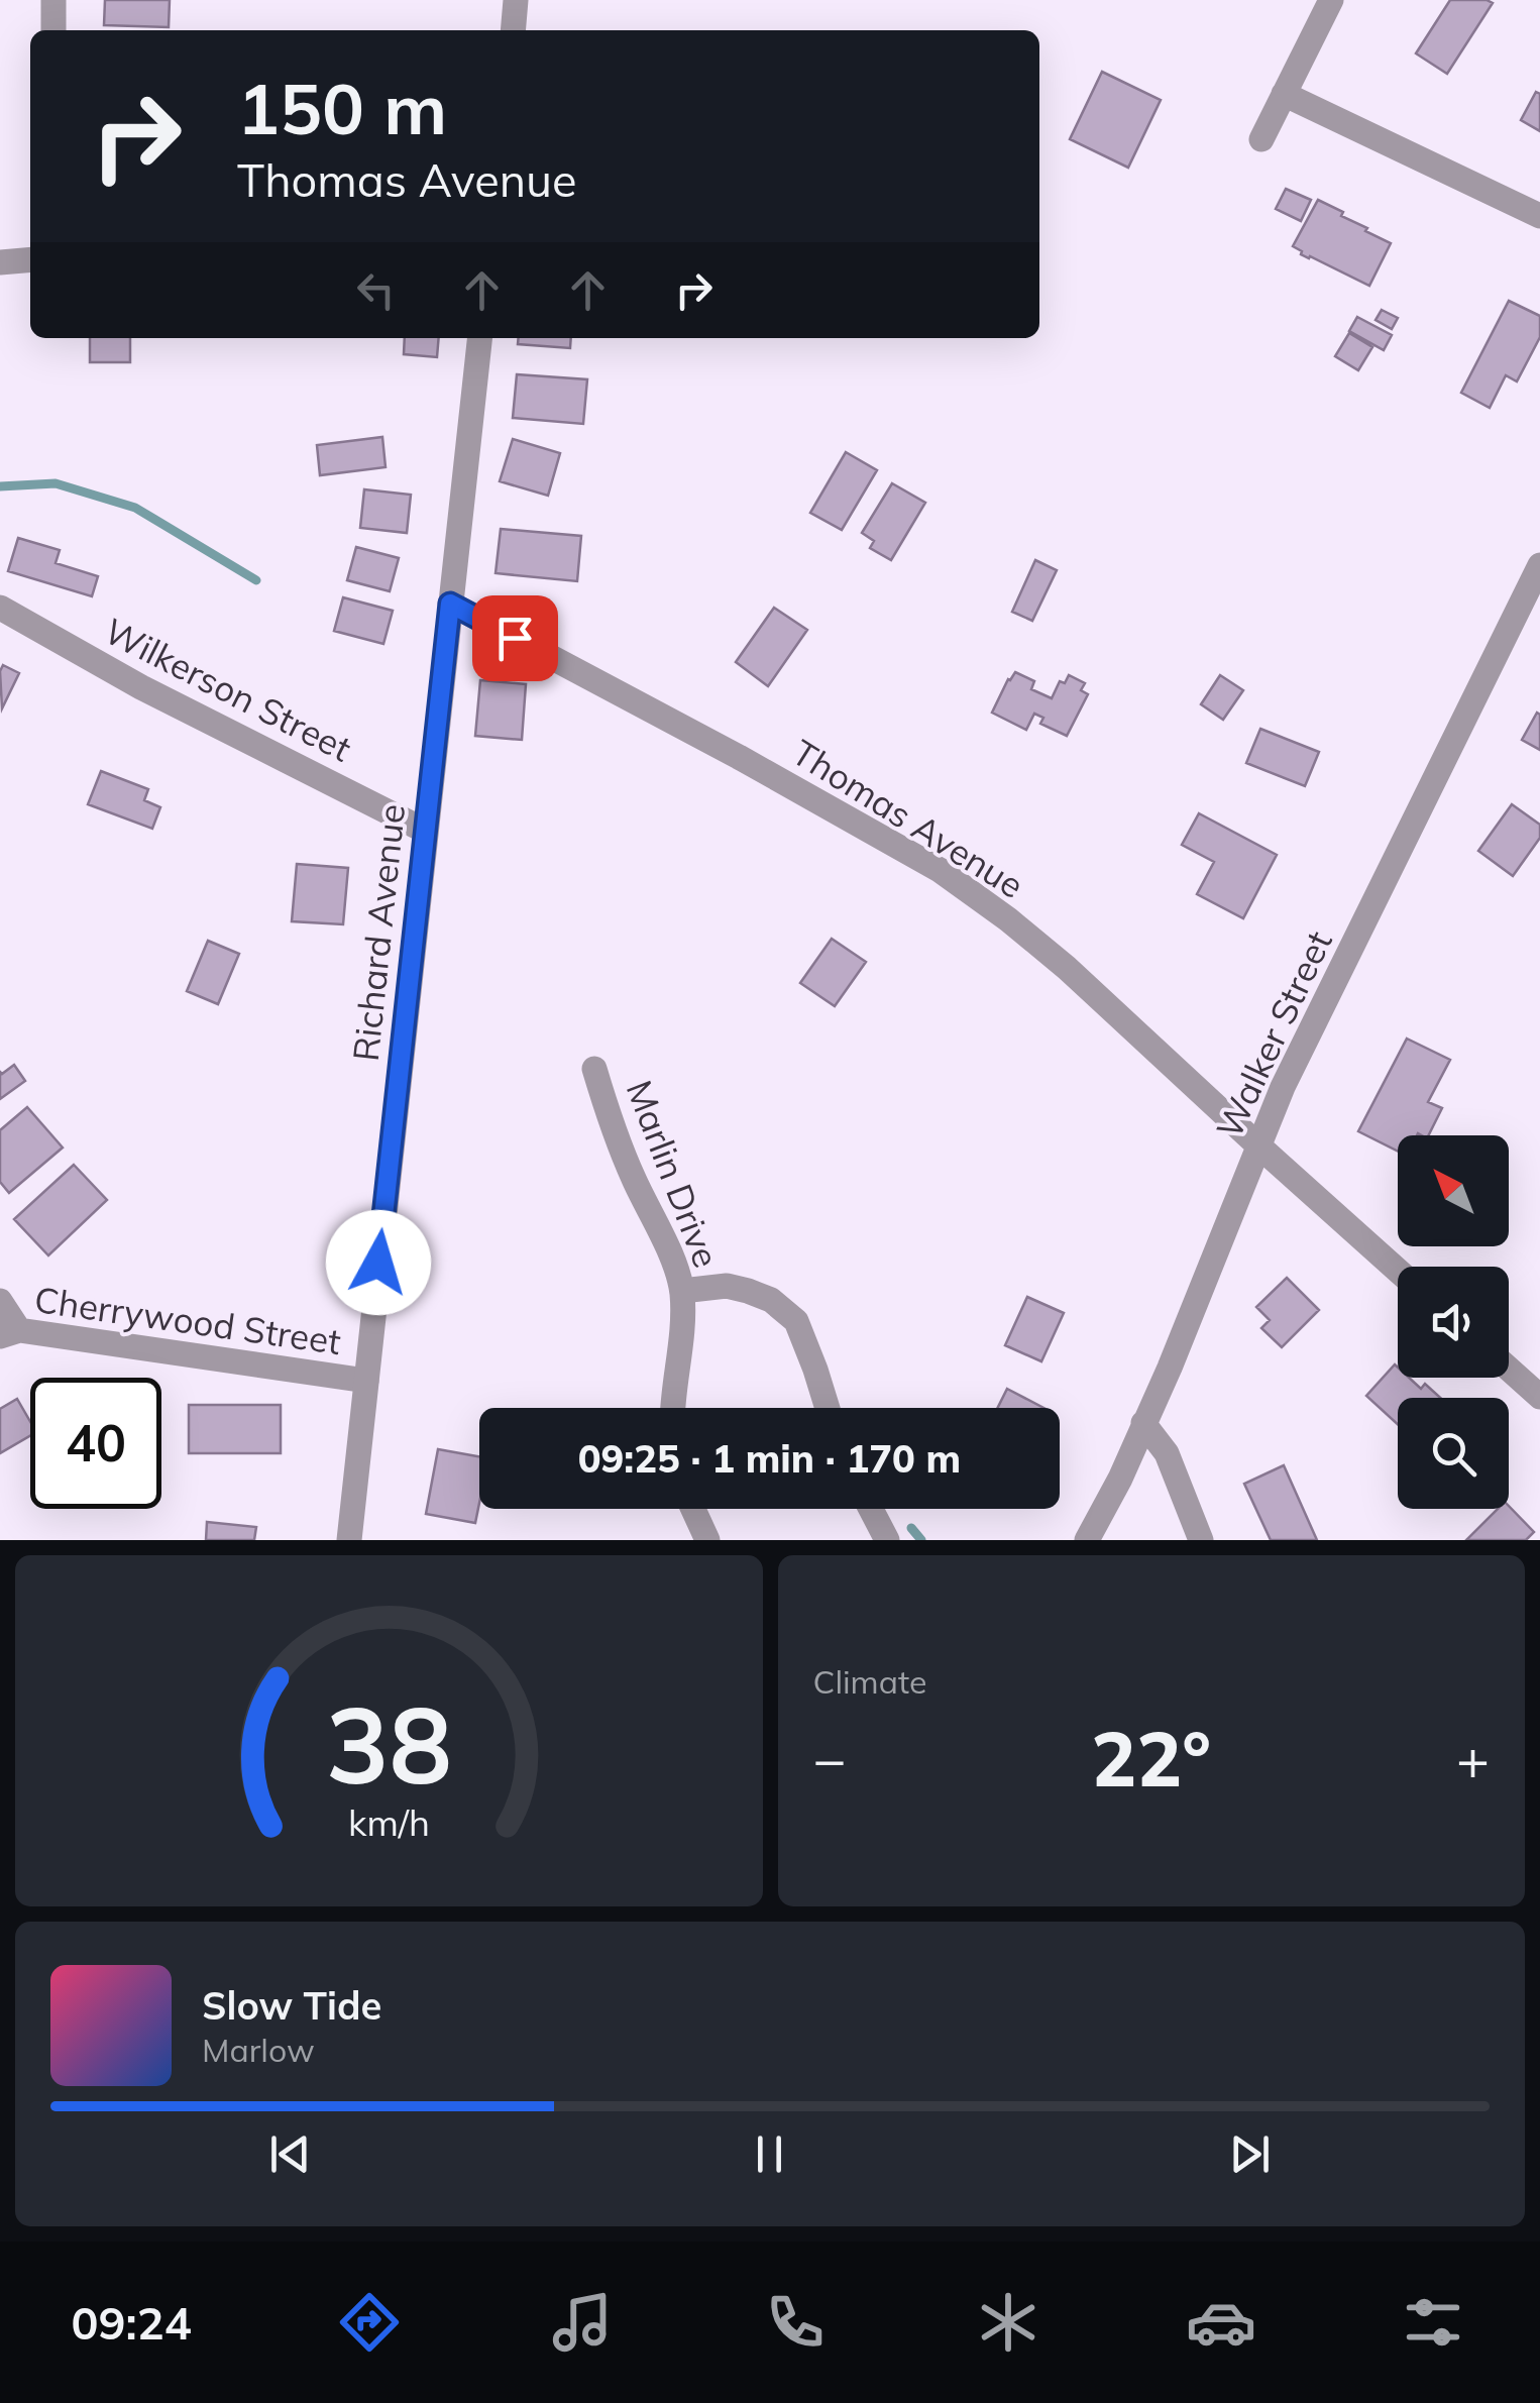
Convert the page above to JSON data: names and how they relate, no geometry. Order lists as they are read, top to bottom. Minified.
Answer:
{"streets":{"street":["Wilkerson Street","Thomas Avenue","Richard Avenue","Walker Street","Marlin Drive","Cherrywood Street"]},"crossings":[["Wilkerson Street","Richard Avenue"],["Thomas Avenue","Richard Avenue"],["Thomas Avenue","Walker Street"],["Richard Avenue","Cherrywood Street"]],"north":"top left","page":{"turn":["150 m","Thomas Avenue"],"limit":"40","trip":"09:25 · 1 min · 170 m","tile":"Climate","heat":["−","22°","+"],"song":["Slow Tide","Marlow"],"tabs":"09:24","gauge":["38","km/h"]}}
